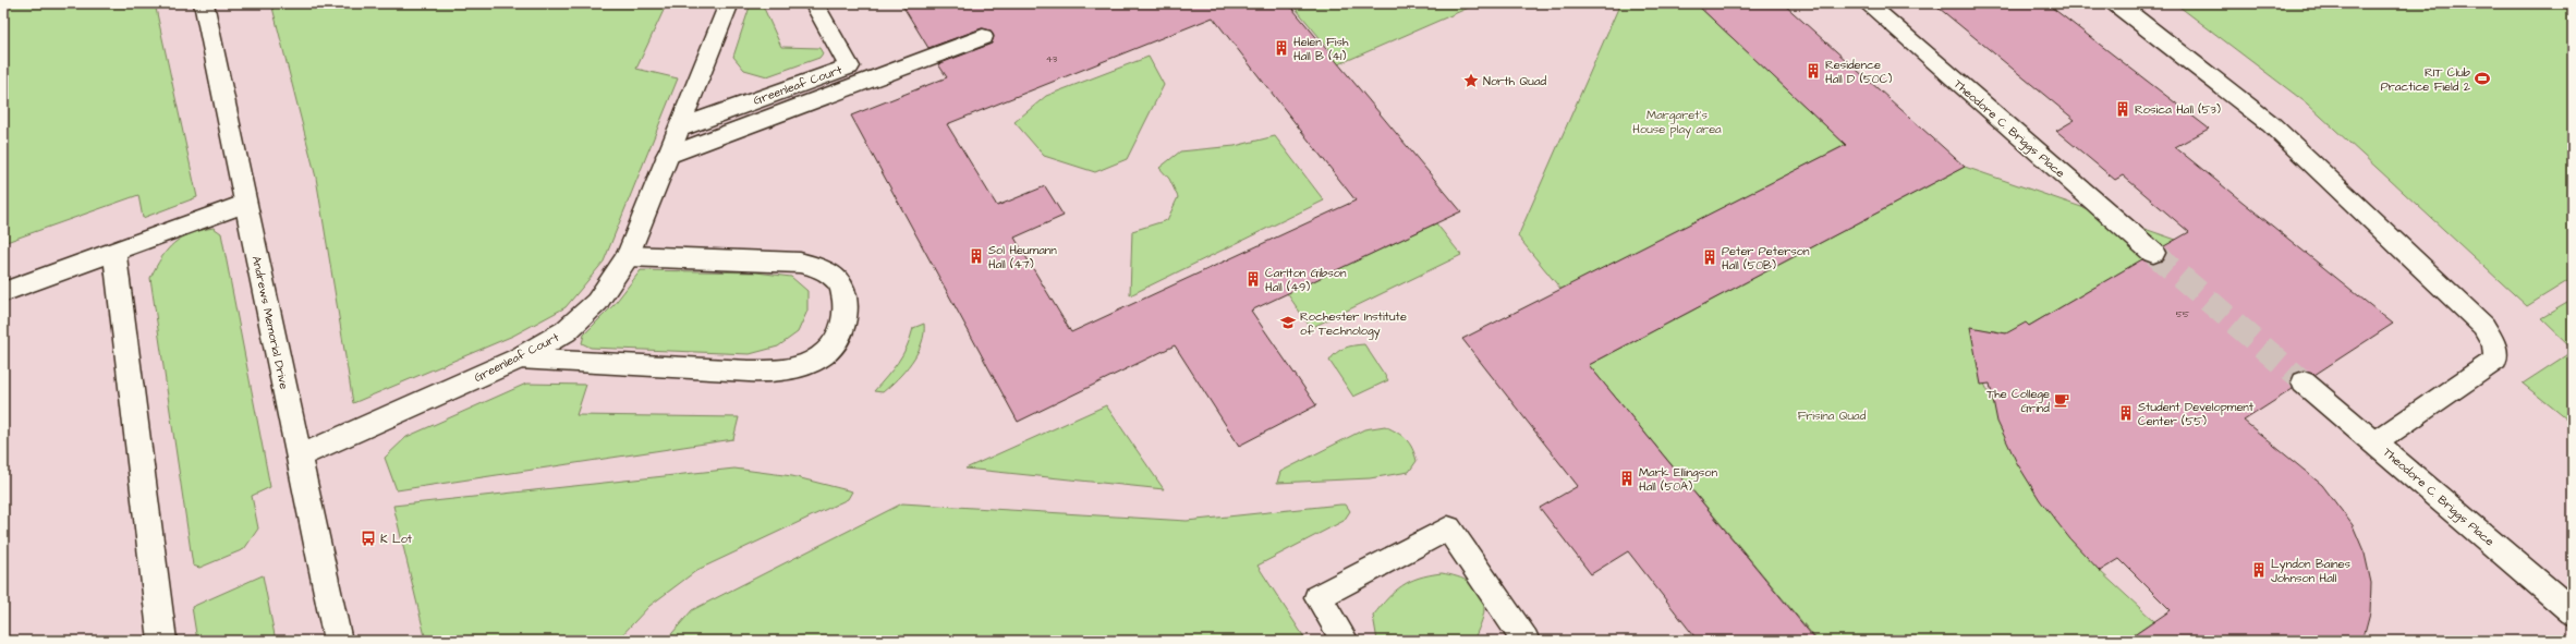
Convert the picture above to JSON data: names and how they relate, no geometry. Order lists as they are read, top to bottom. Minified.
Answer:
{"streets":{"street":["Greenleaf Court","Theodore C. Briggs Place","Andrews Memorial Drive"]},"crossings":[["Greenleaf Court","Andrews Memorial Drive"]],"parks":["Margaret's House play area","Frisina Quad"],"places":{"building":["Helen Fish Hall B (41)","Residence Hall D (50C)","Rosica Hall (53)","Sol Heumann Hall (47)","Peter Peterson Hall (50B)","Carlton Gibson Hall (49)","Student Development Center (55)","Mark Ellingson Hall (50A)","Lyndon Baines Johnson Hall"],"sports":["RIT Club Practice Field 2"],"place":["North Quad"],"school or university":["Rochester Institute of Technology"],"cafe":["The College Grind"],"bus stop":["K Lot"]},"house_numbers":["43","55"]}
